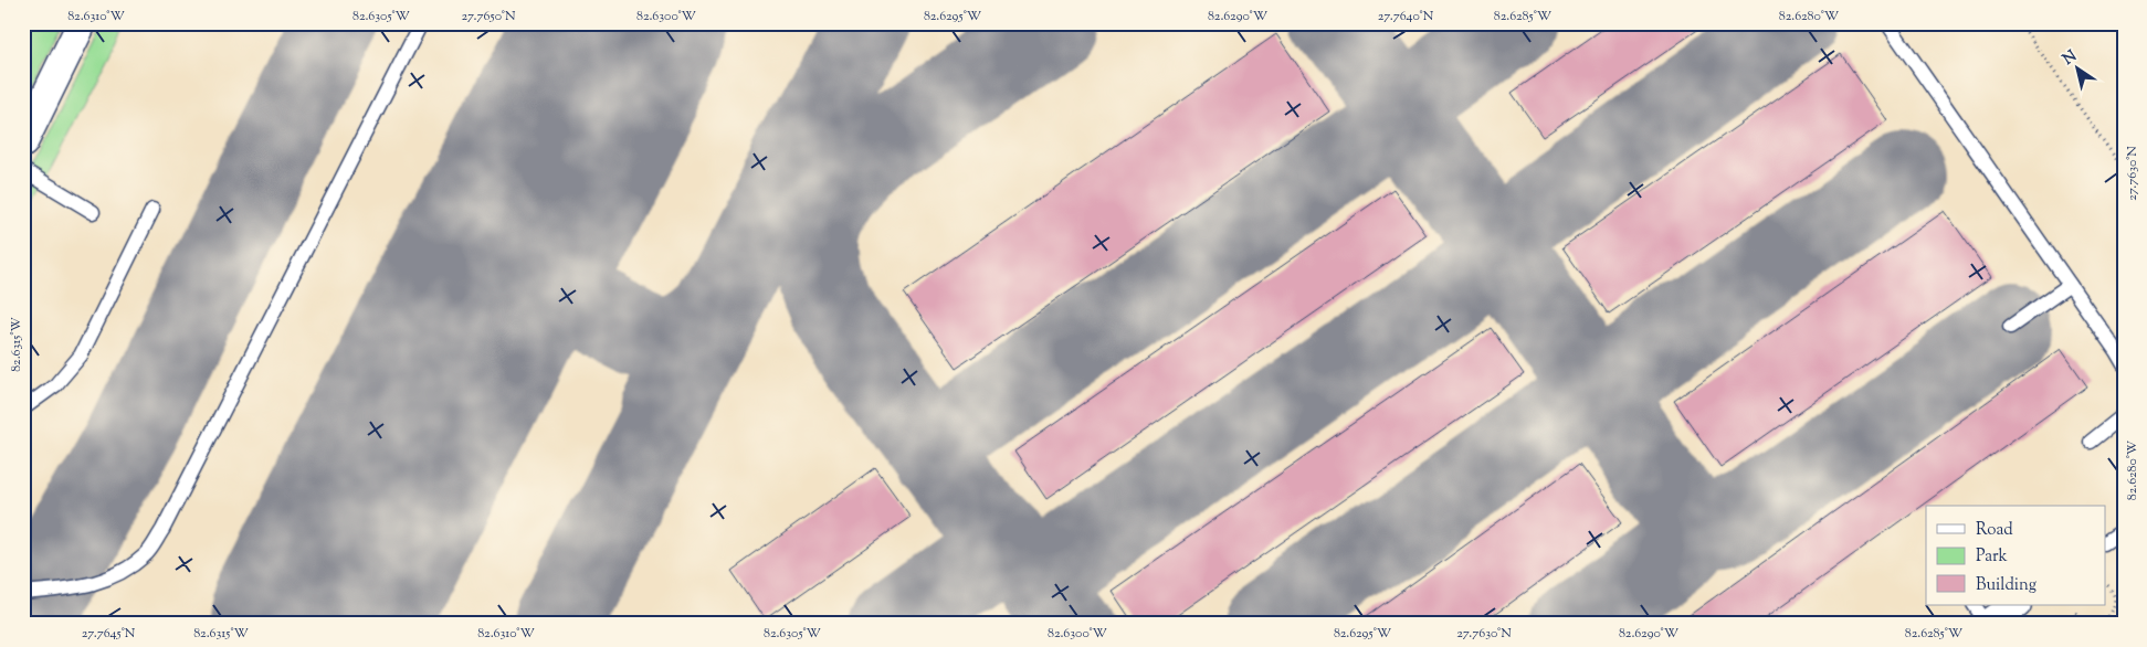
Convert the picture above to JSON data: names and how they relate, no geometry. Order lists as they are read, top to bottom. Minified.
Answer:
{"legend":["Road","Park","Building"],"north":"top left","coordinates":["82.6310°W","82.6305°W","27.7650°N","82.6300°W","82.6295°W","82.6290°W","27.7640°N","82.6285°W","82.6280°W","27.7630°N","82.6315°W","27.7645°N"]}
